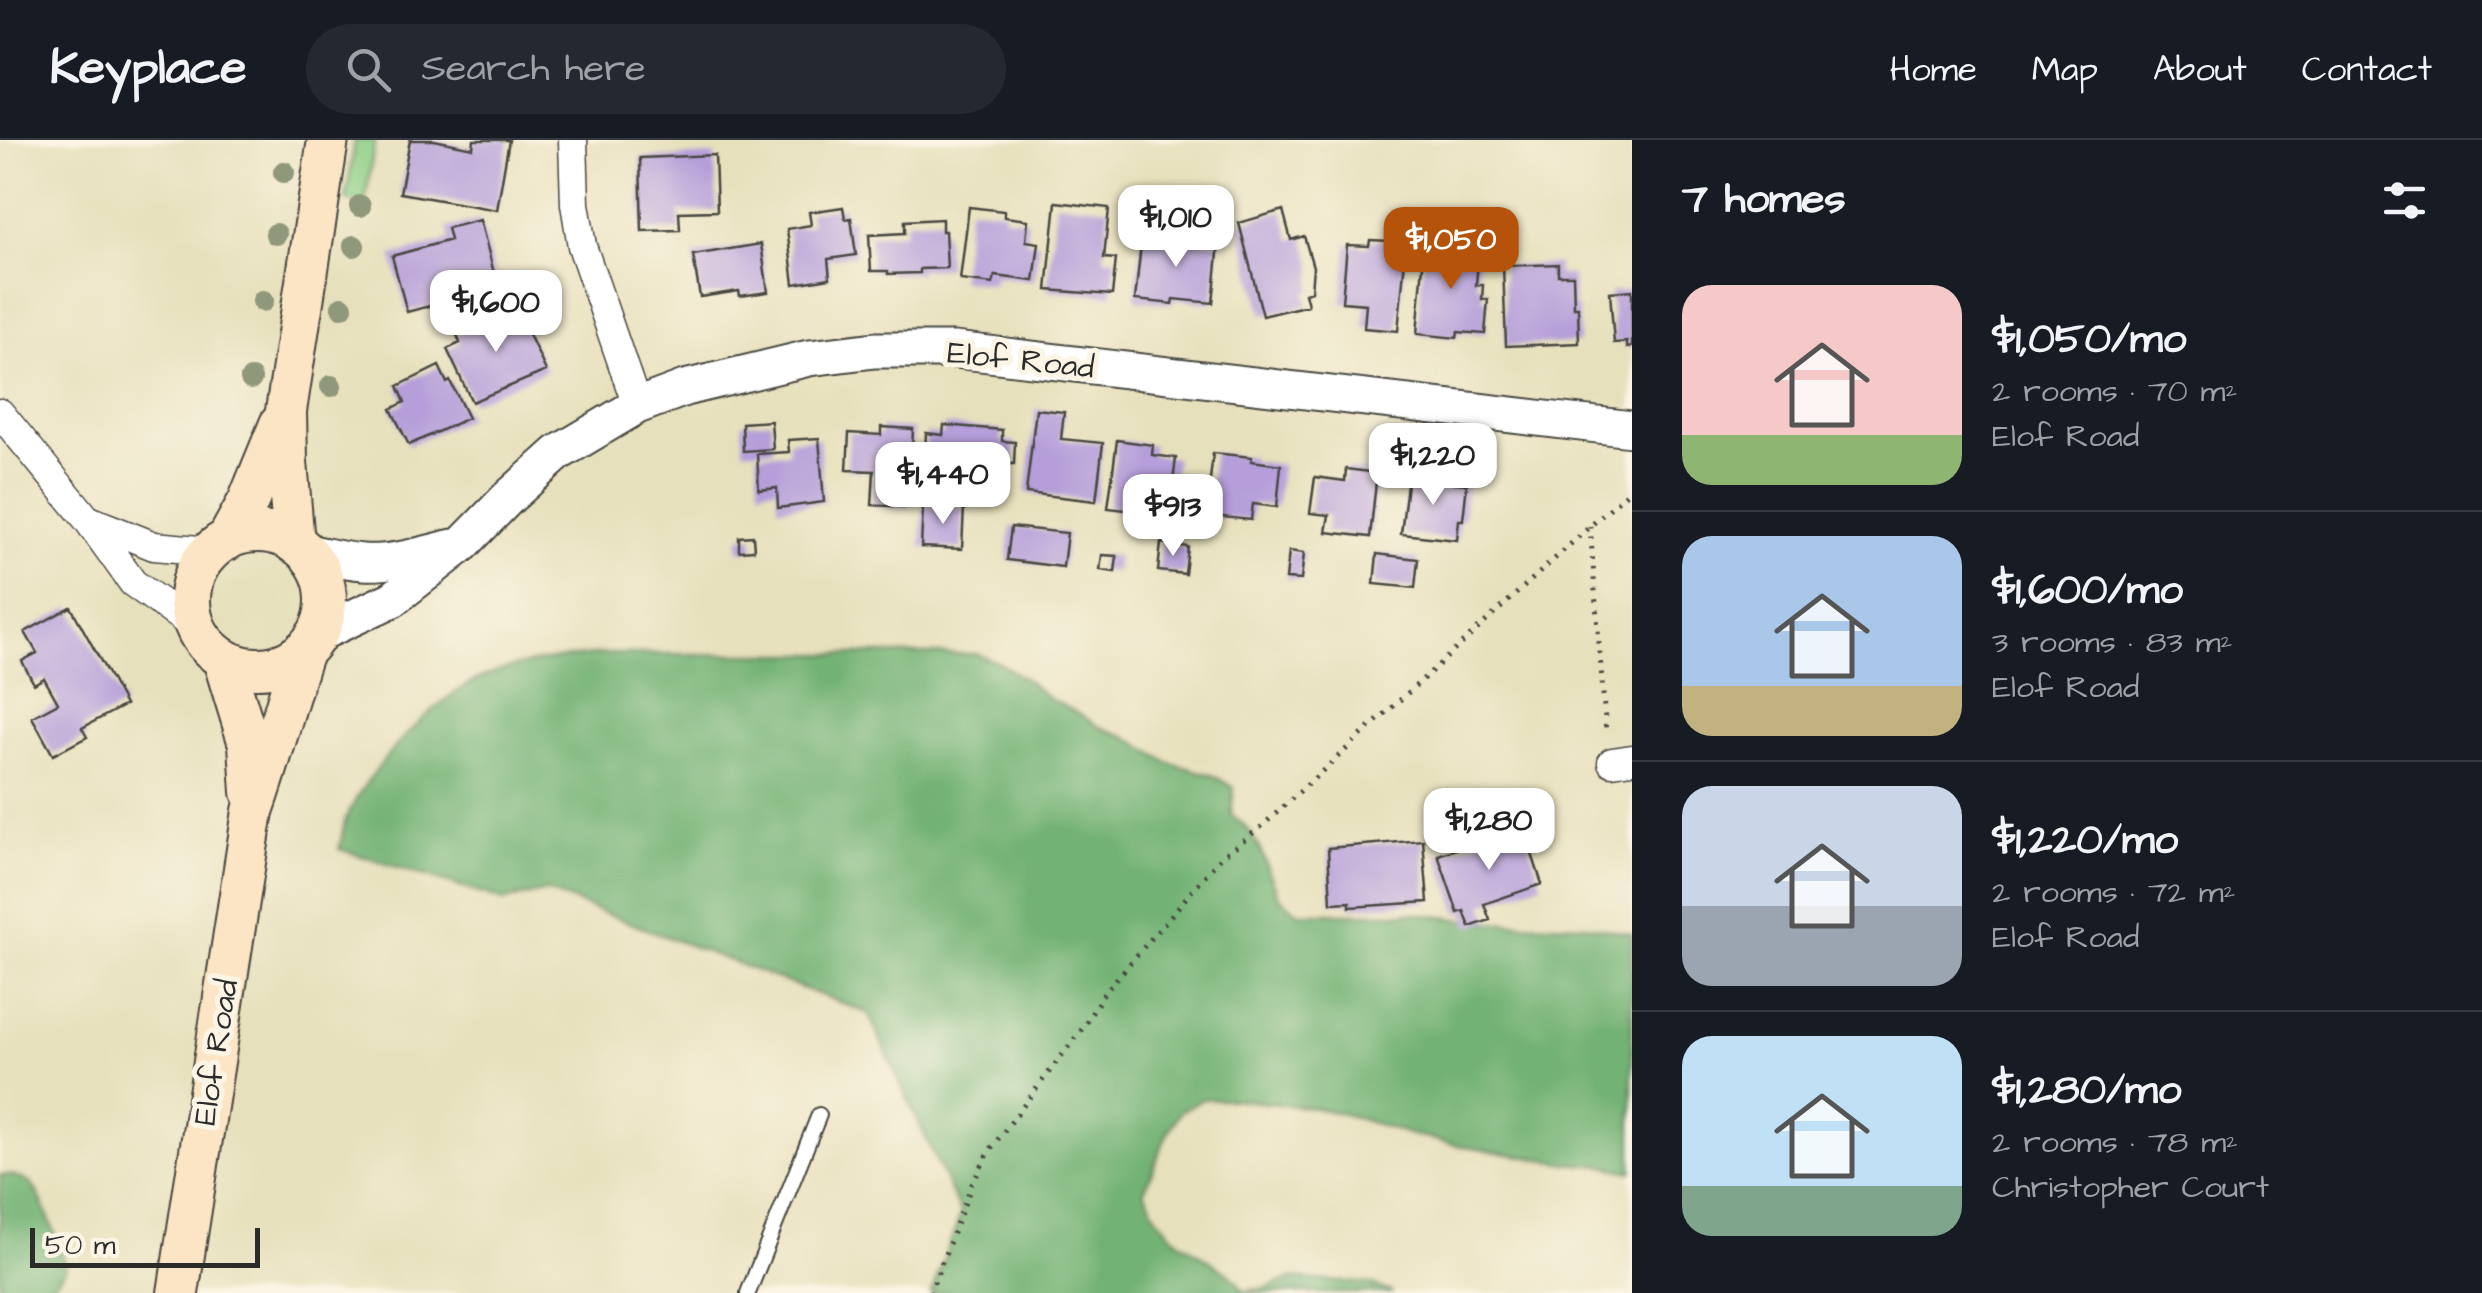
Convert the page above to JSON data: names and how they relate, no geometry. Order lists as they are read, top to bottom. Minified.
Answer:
{"streets":{"main road":["Elof Road"]},"scale_bar":"50 m","page":{"header":"Keyplace","search":"Search here","nav":["Home","Map","About","Contact"],"heading":"7 homes","price":["$1,010","$1,050","$1,600","$1,220","$1,440","$913","$1,280"],"list":[{"name":"$1,050/mo","note":"2 rooms · 70 m² · Elof Road"},{"name":"$1,600/mo","note":"3 rooms · 83 m² · Elof Road"},{"name":"$1,220/mo","note":"2 rooms · 72 m² · Elof Road"},{"name":"$1,280/mo","note":"2 rooms · 78 m² · Christopher Court"}],"scale":"50 m"}}
